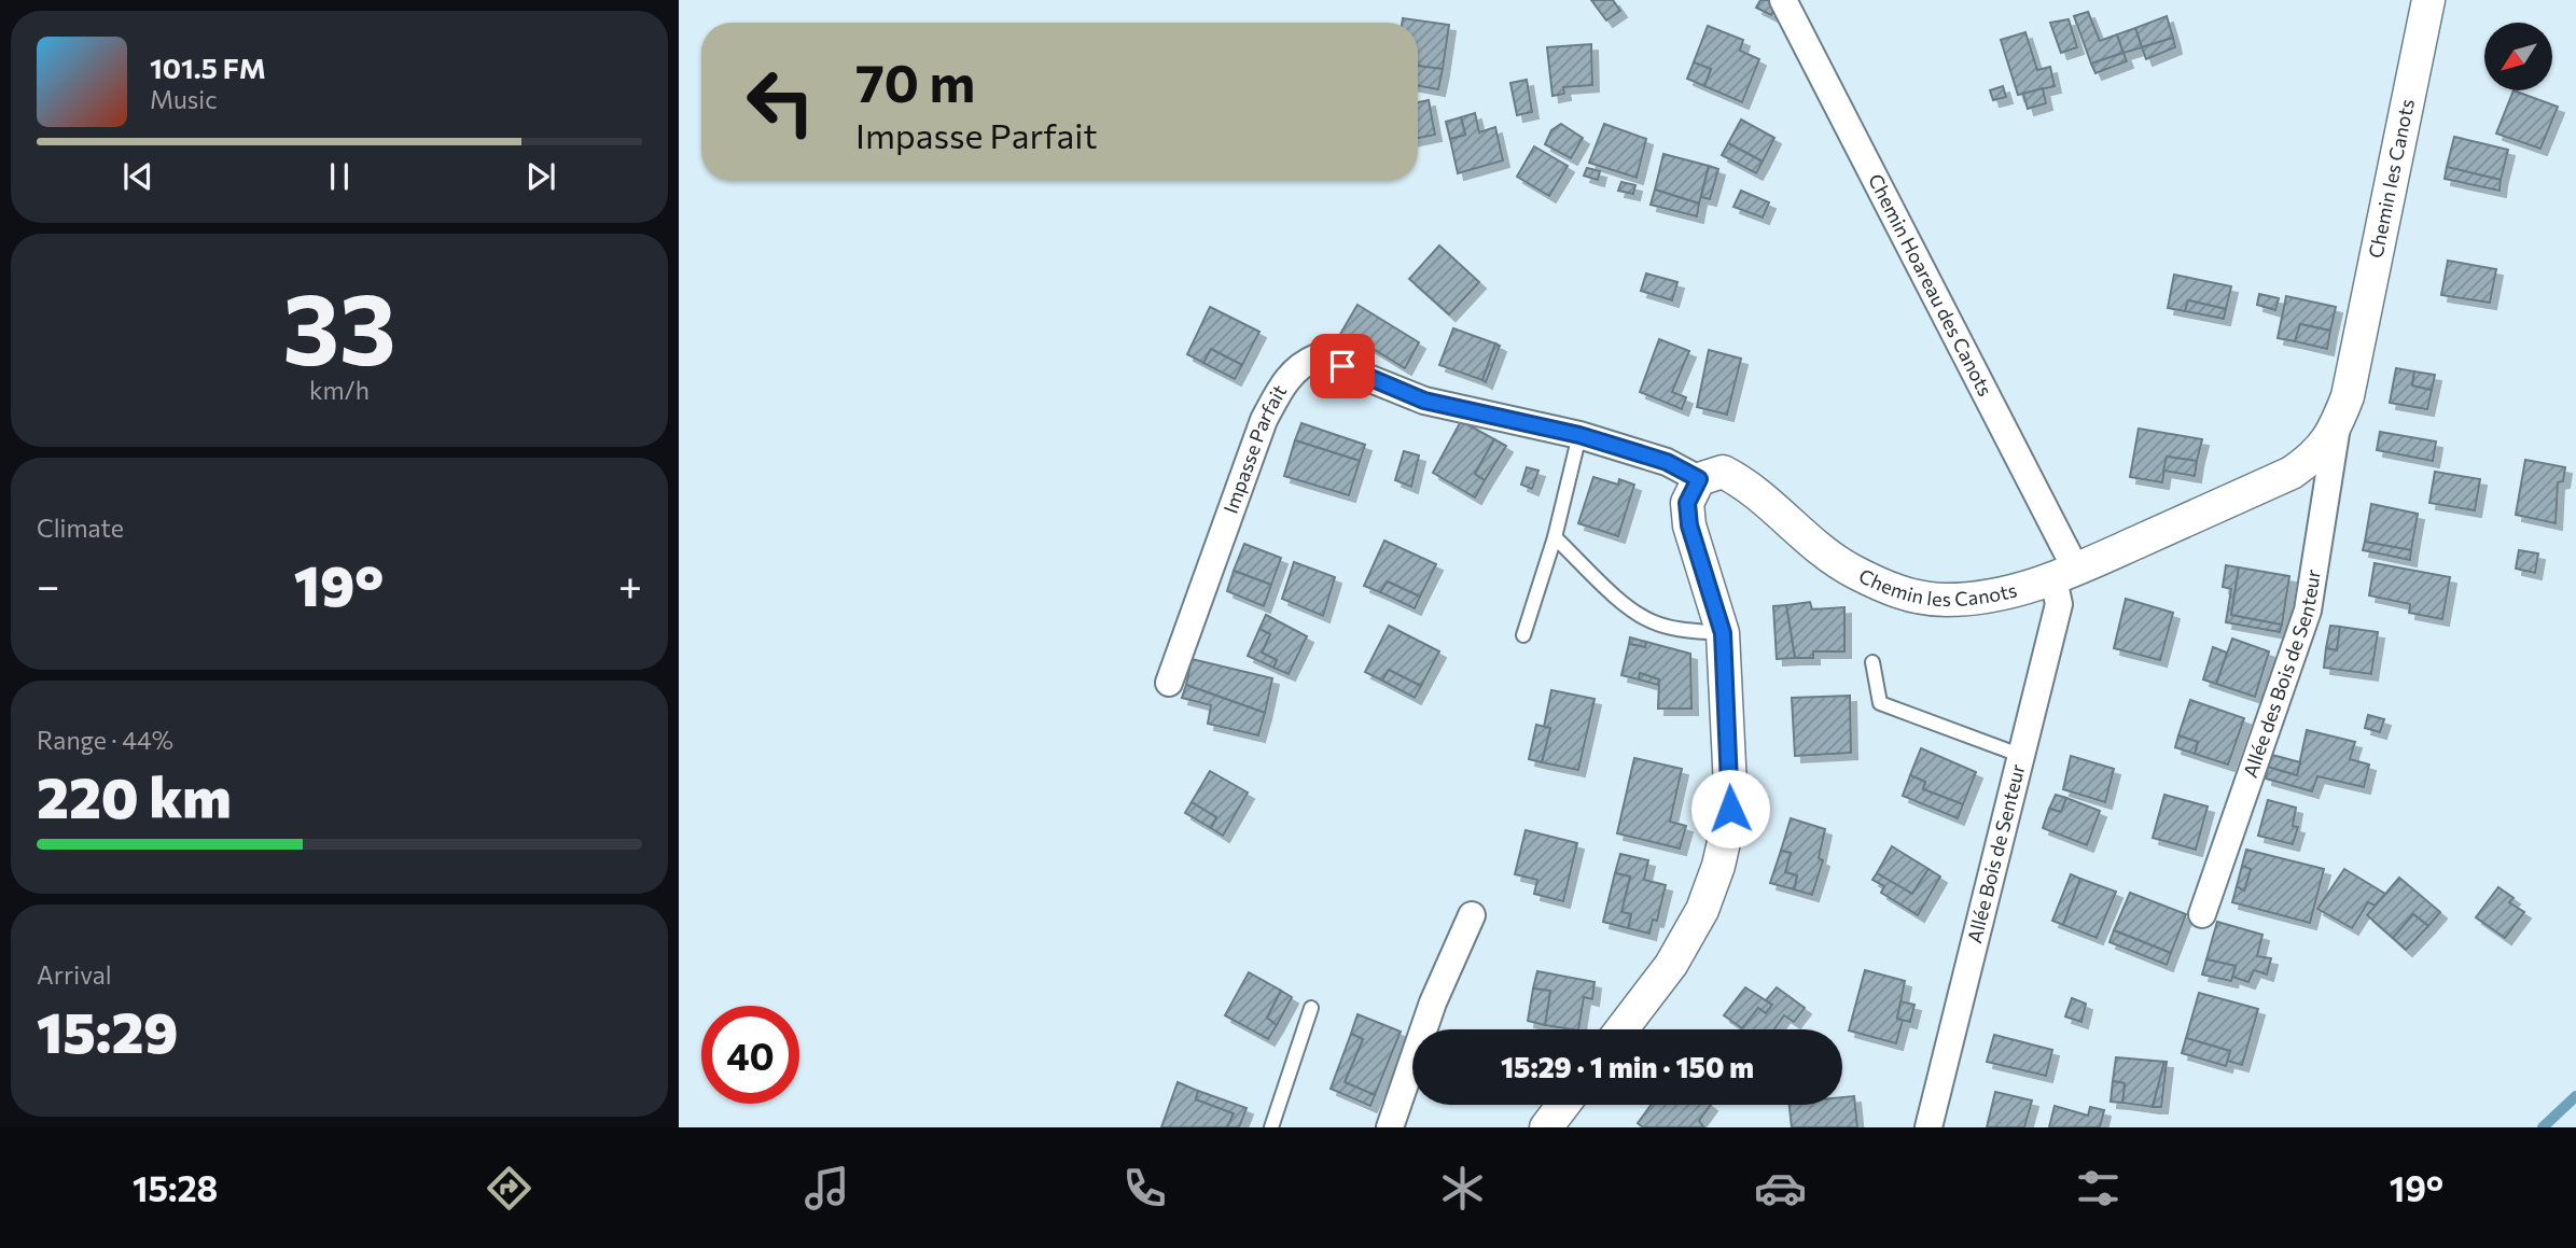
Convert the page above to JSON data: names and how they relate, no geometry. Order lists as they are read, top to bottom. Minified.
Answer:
{"streets":{"street":["Chemin les Canots","Chemin Hoareau des Canots","Impasse Parfait","Allée des Bois de Senteur","Allée Bois de Senteur"]},"crossings":[["Chemin les Canots","Chemin Hoareau des Canots"],["Chemin les Canots","Impasse Parfait"],["Chemin les Canots","Allée des Bois de Senteur"],["Chemin les Canots","Allée Bois de Senteur"],["Chemin Hoareau des Canots","Allée Bois de Senteur"]],"north":"bottom left","page":{"turn":["70 m","Impasse Parfait"],"song":["101.5 FM","Music"],"tile":[["33","km/h"],"Climate",["Range · 44%","220 km"],["Arrival","15:29"]],"heat":["−","19°","+"],"limit":"40","trip":"15:29 · 1 min · 150 m","tabs":["15:28","19°"]}}
